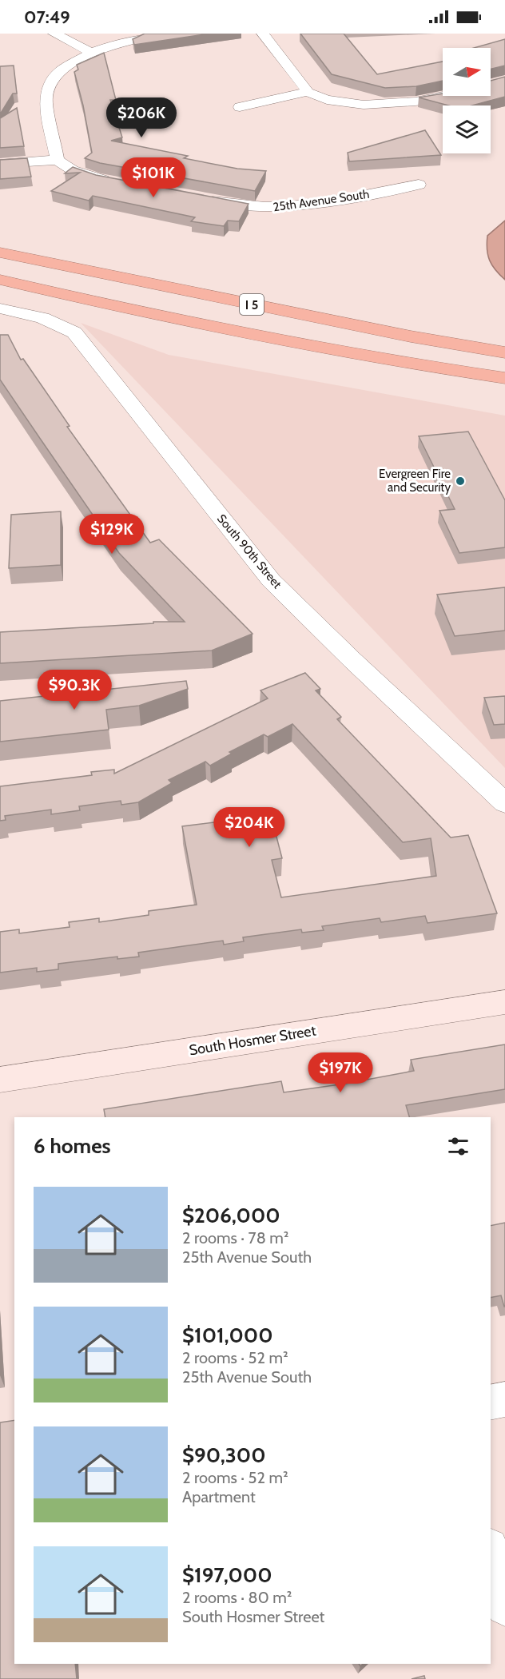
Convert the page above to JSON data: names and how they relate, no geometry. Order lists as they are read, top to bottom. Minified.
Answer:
{"streets":{"highway":["I 5"],"main road":["South Hosmer Street"],"street":["25th Avenue South","South 90th Street"]},"places":["Evergreen Fire and Security"],"north":"right","page":{"status":"07:49","price":["$206K","$101K","$129K","$90.3K","$204K","$197K"],"heading":"6 homes","list":[{"name":"$206,000","note":"2 rooms · 78 m² · 25th Avenue South"},{"name":"$101,000","note":"2 rooms · 52 m² · 25th Avenue South"},{"name":"$90,300","note":"2 rooms · 52 m² · Apartment"},{"name":"$197,000","note":"2 rooms · 80 m² · South Hosmer Street"}]}}
